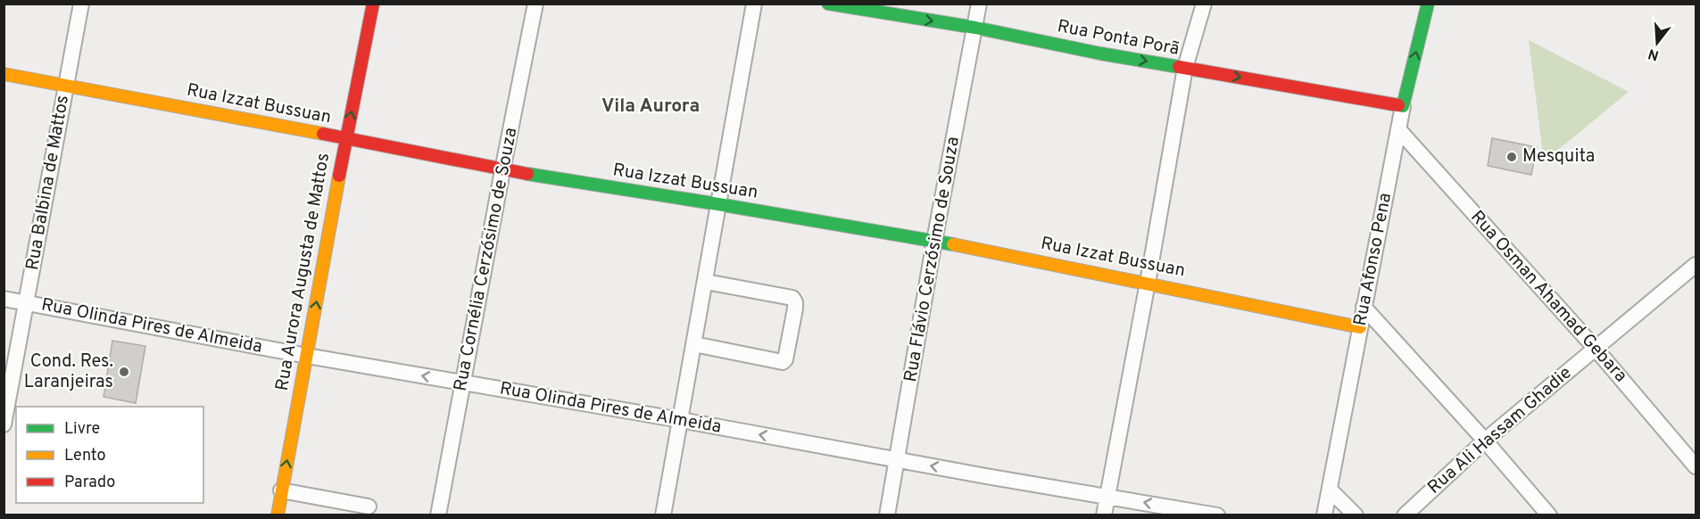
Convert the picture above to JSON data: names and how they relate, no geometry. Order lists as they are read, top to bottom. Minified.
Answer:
{"streets":{"street":["Rua Ponta Porã","Rua Izzat Bussuan","Rua Balbina de Mattos","Rua Cornélia Cerzósimo de Souza","Rua Flávio Cerzósimo de Souza","Rua Afonso Pena","Rua Aurora Augusta de Mattos","Rua Osman Ahamad Gebara","Rua Olinda Pires de Almeida","Rua Ali Hassam Ghadie"]},"crossings":[["Rua Ponta Porã","Rua Flávio Cerzósimo de Souza"],["Rua Ponta Porã","Rua Afonso Pena"],["Rua Izzat Bussuan","Rua Balbina de Mattos"],["Rua Izzat Bussuan","Rua Cornélia Cerzósimo de Souza"],["Rua Izzat Bussuan","Rua Flávio Cerzósimo de Souza"],["Rua Izzat Bussuan","Rua Afonso Pena"],["Rua Izzat Bussuan","Rua Aurora Augusta de Mattos"],["Rua Balbina de Mattos","Rua Olinda Pires de Almeida"],["Rua Cornélia Cerzósimo de Souza","Rua Olinda Pires de Almeida"],["Rua Flávio Cerzósimo de Souza","Rua Olinda Pires de Almeida"],["Rua Afonso Pena","Rua Osman Ahamad Gebara"],["Rua Aurora Augusta de Mattos","Rua Olinda Pires de Almeida"],["Rua Osman Ahamad Gebara","Rua Ali Hassam Ghadie"]],"one_way":["Rua Ponta Porã","Rua Aurora Augusta de Mattos","Rua Olinda Pires de Almeida"],"districts":["Vila Aurora"],"places":["Mesquita","Cond. Res. Laranjeiras"],"legend":["Livre","Lento","Parado"],"north":"bottom"}
